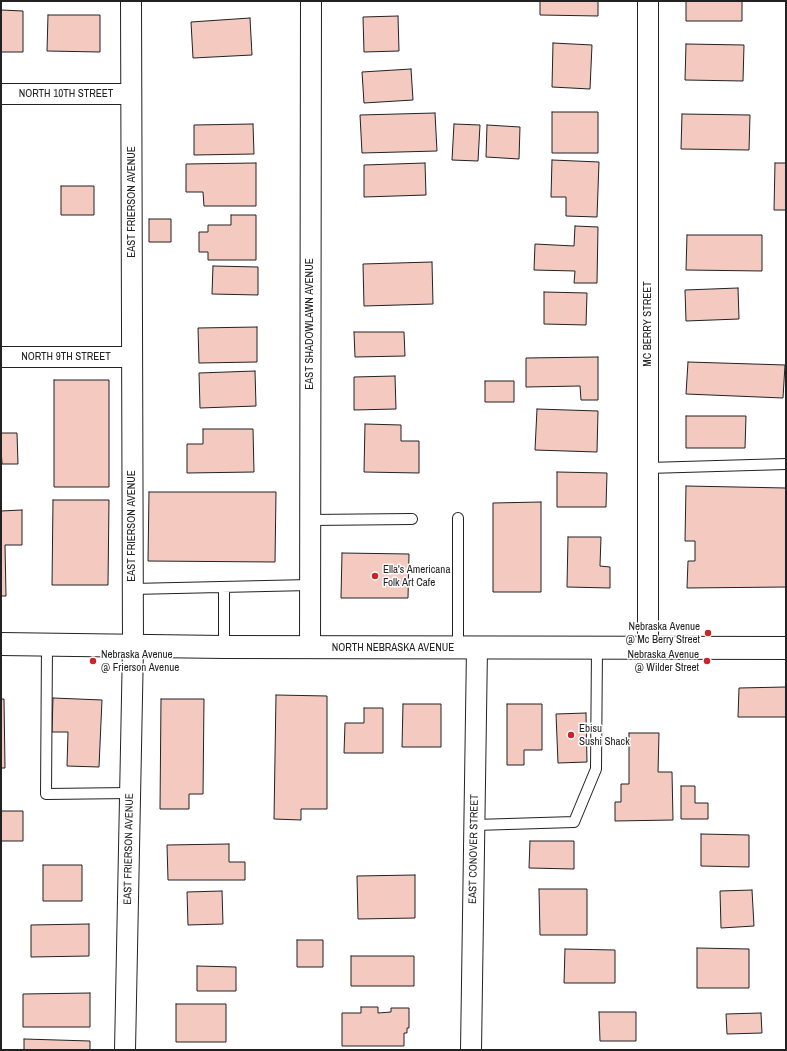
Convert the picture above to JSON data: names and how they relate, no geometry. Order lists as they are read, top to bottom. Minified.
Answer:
{"streets":{"main road":["NORTH NEBRASKA AVENUE"],"street":["NORTH 10TH STREET","EAST FRIERSON AVENUE","EAST SHADOWLAWN AVENUE","MC BERRY STREET","NORTH 9TH STREET","EAST CONOVER STREET"]},"crossings":[["NORTH 10TH STREET","EAST FRIERSON AVENUE"],["EAST FRIERSON AVENUE","NORTH 9TH STREET"],["EAST FRIERSON AVENUE","NORTH NEBRASKA AVENUE"],["EAST SHADOWLAWN AVENUE","NORTH NEBRASKA AVENUE"],["MC BERRY STREET","NORTH NEBRASKA AVENUE"],["NORTH NEBRASKA AVENUE","EAST CONOVER STREET"]],"places":["Ella's Americana Folk Art Cafe","Nebraska Avenue @ Mc Berry Street","Nebraska Avenue @ Frierson Avenue","Nebraska Avenue @ Wilder Street","Ebisu Sushi Shack"]}
